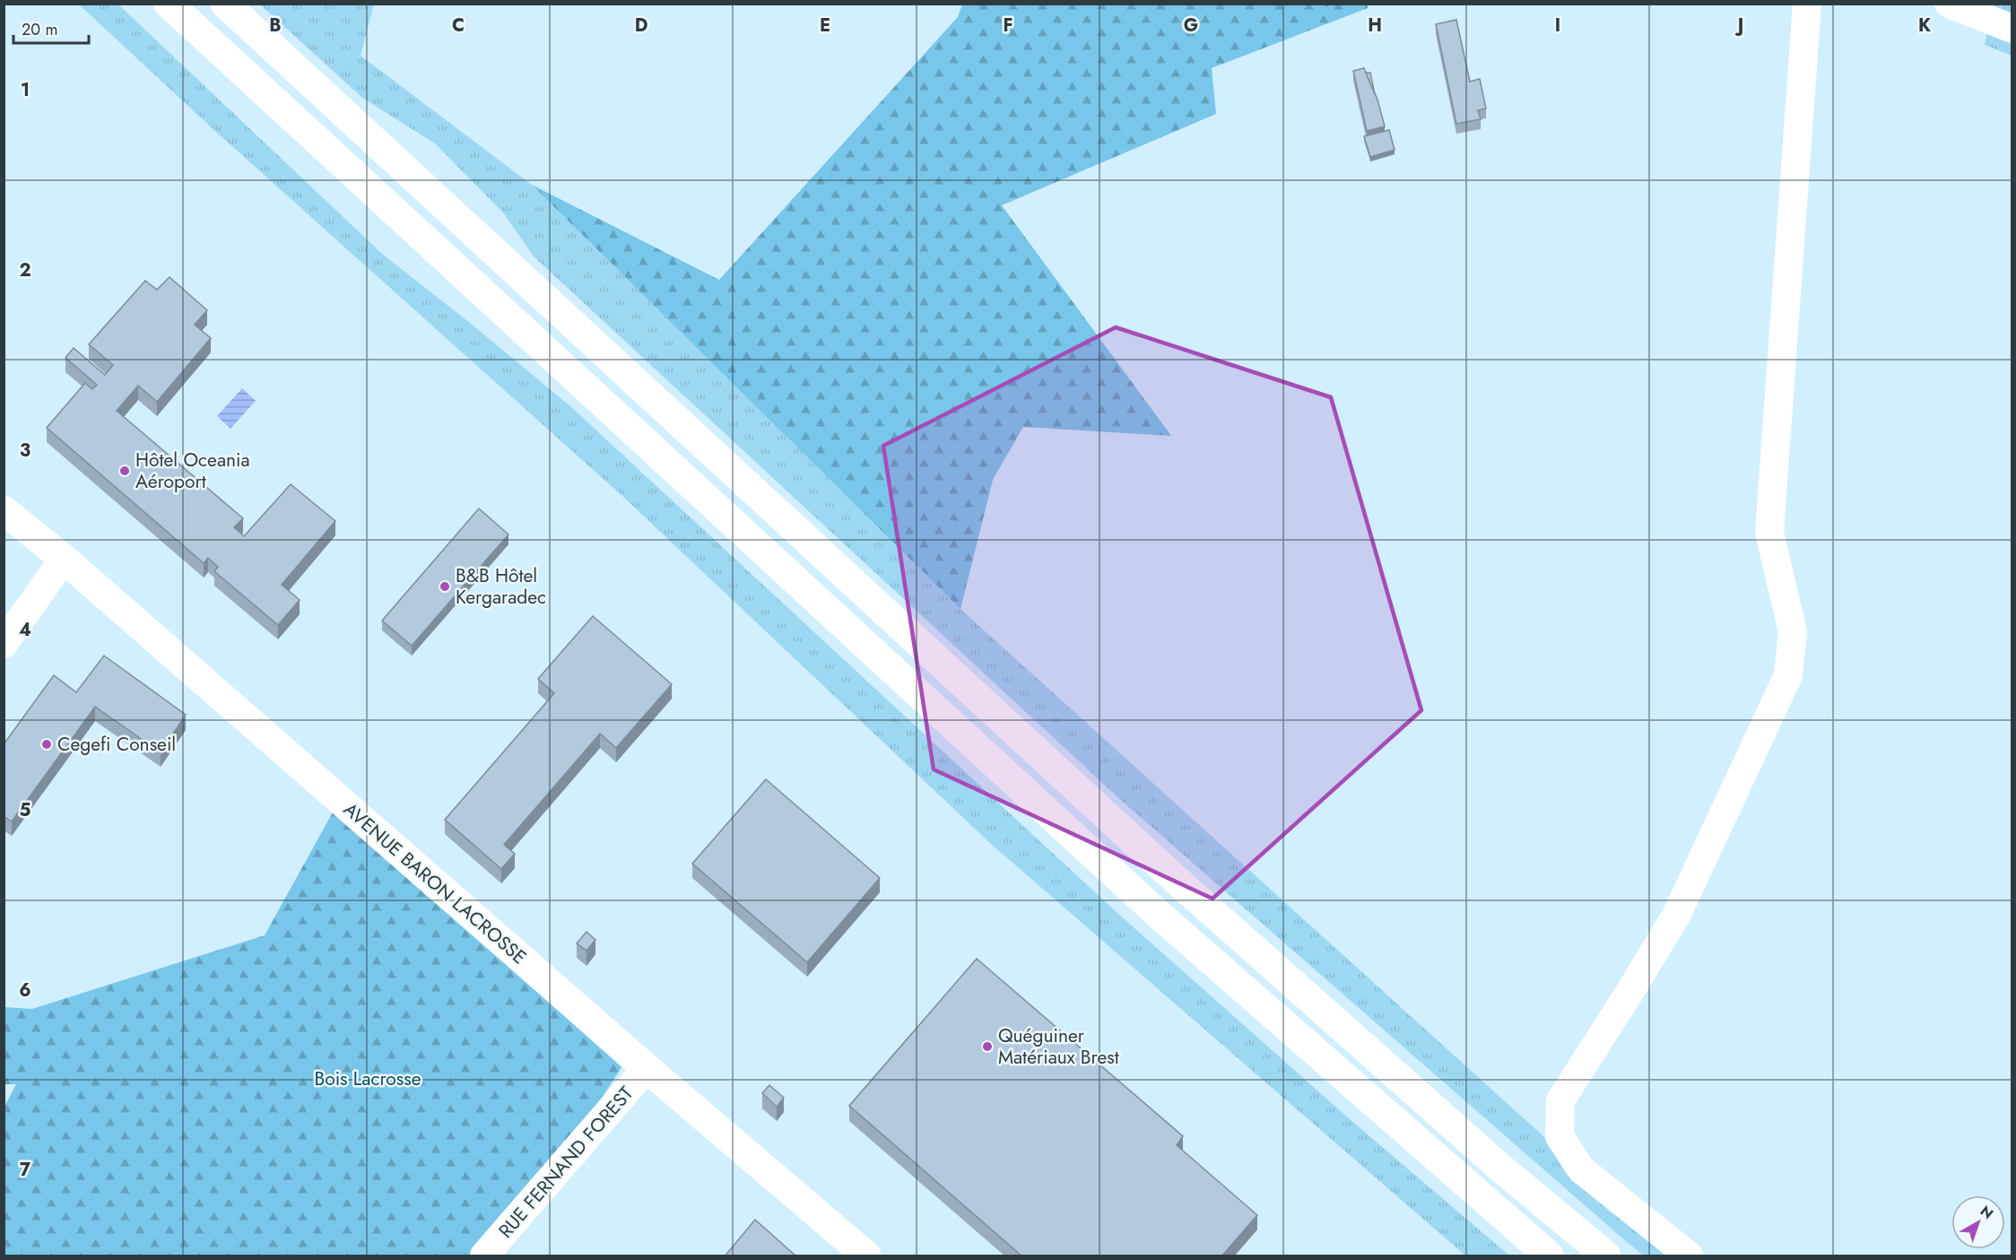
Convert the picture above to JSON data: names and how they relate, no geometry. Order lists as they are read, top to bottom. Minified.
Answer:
{"streets":{"main road":["AVENUE BARON LACROSSE"],"street":["RUE FERNAND FOREST"]},"crossings":[["AVENUE BARON LACROSSE","RUE FERNAND FOREST"]],"parks":["Bois Lacrosse"],"places":["Hôtel Oceania Aéroport","B&B Hôtel Kergaradec","Cegefi Conseil","Quéguiner Matériaux Brest"],"scale_bar":"20 m","north":"top right","grid":{"columns":["B","C","D","E","F","G","H","I","J","K"],"rows":["1","2","3","4","5","6","7"]}}
